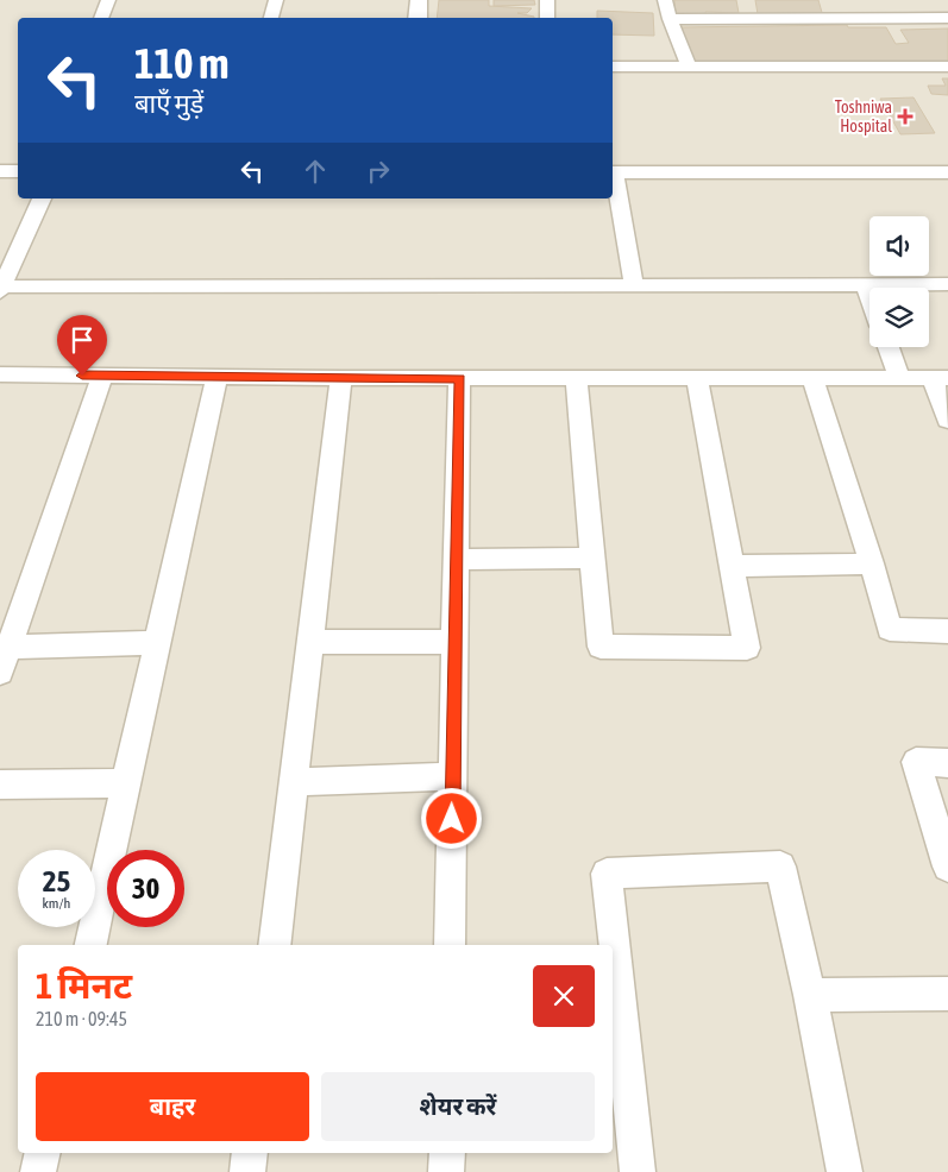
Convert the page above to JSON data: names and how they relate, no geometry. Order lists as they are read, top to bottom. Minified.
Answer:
{"places":{"health":["Toshniwa Hospital"]},"page":{"turn":["110 m","बाएँ मुड़ें"],"speed":"25 km/h","limit":"30","heading":["1 मिनट","210 m · 09:45"],"buttons":["बाहर","शेयर करें"]}}
